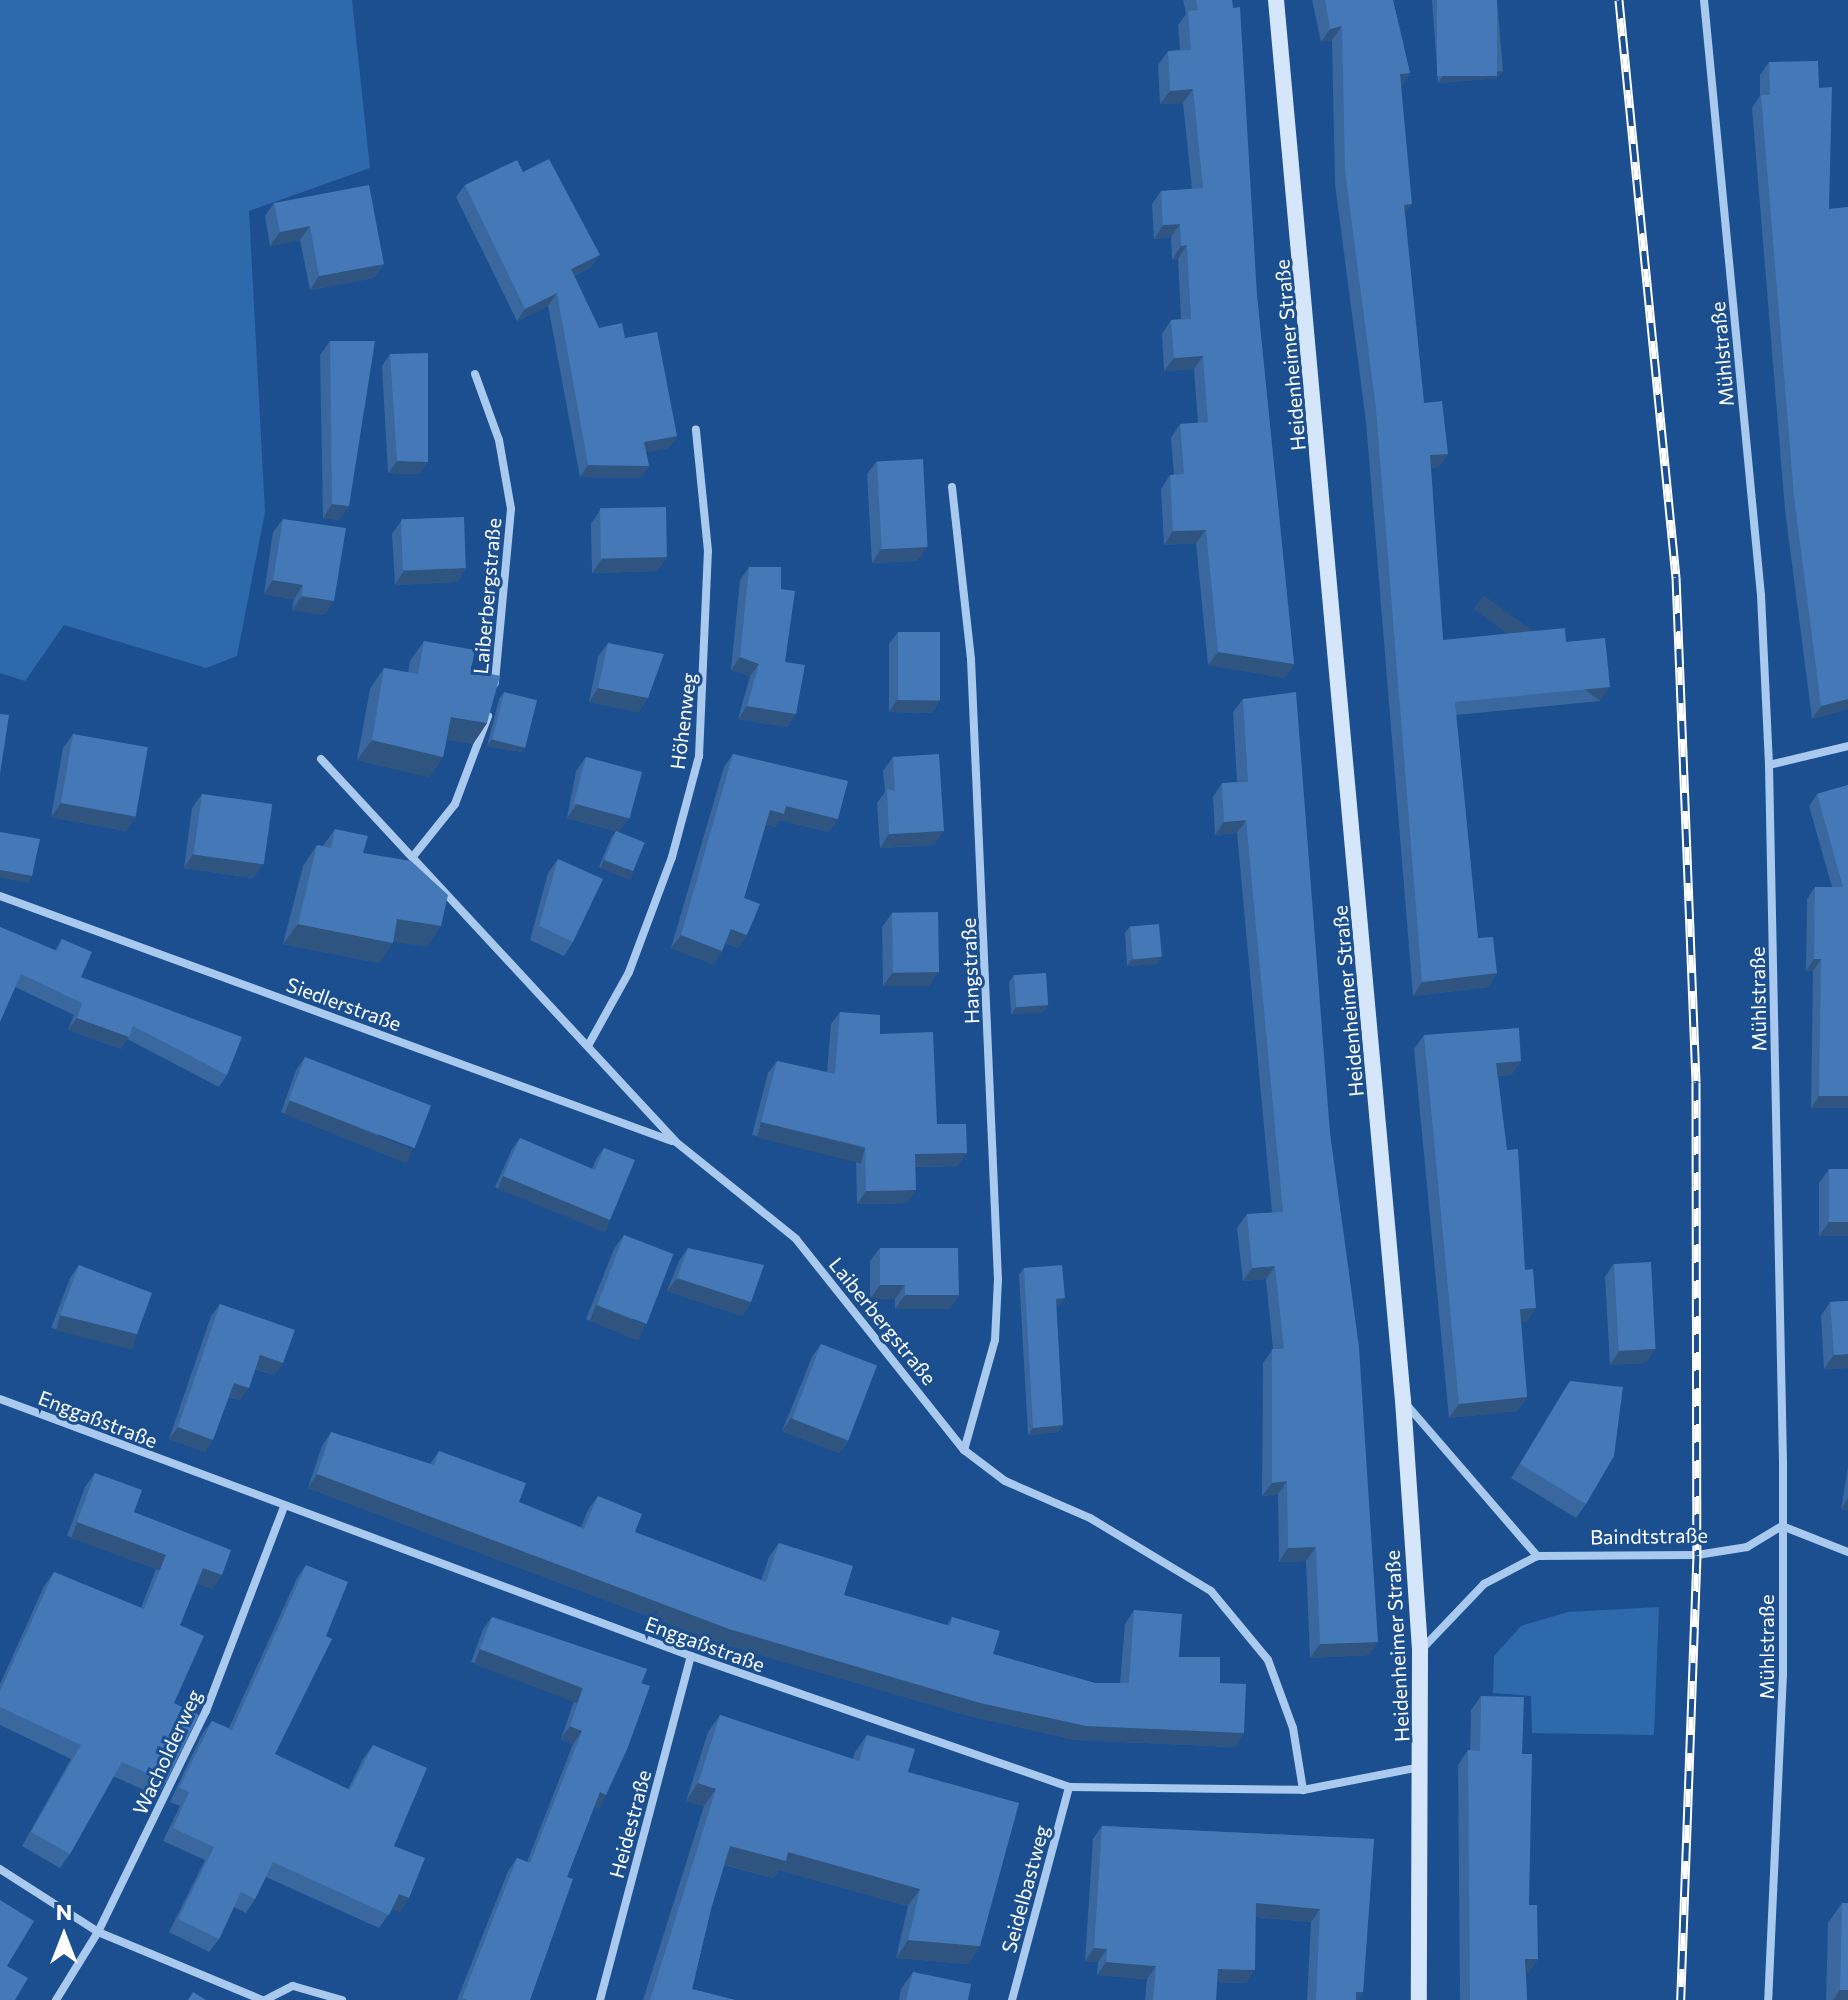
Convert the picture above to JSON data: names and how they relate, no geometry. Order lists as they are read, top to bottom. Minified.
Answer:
{"streets":{"street":["Mühlstraße","Heidenheimer Straße","Laiberbergstraße","Höhenweg","Hangstraße","Siedlerstraße","Enggaßstraße","Baindtstraße","Wacholderweg","Heidestraße","Seidelbastweg"]},"crossings":[["Mühlstraße","Baindtstraße"],["Heidenheimer Straße","Enggaßstraße"],["Heidenheimer Straße","Baindtstraße"],["Laiberbergstraße","Höhenweg"],["Laiberbergstraße","Hangstraße"],["Laiberbergstraße","Siedlerstraße"],["Laiberbergstraße","Enggaßstraße"],["Enggaßstraße","Wacholderweg"],["Enggaßstraße","Heidestraße"],["Enggaßstraße","Seidelbastweg"]],"north":"top"}
